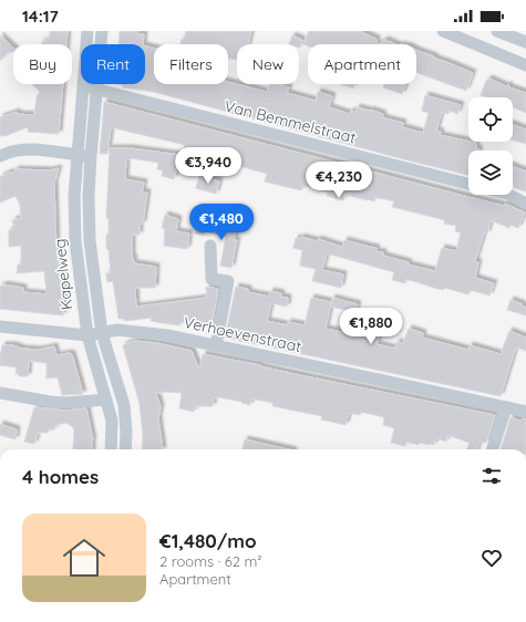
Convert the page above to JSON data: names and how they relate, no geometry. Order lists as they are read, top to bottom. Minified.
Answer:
{"streets":{"street":["Van Bemmelstraat","Kapelweg","Verhoevenstraat"]},"crossings":[["Van Bemmelstraat","Kapelweg"],["Kapelweg","Verhoevenstraat"]],"page":{"status":"14:17","chip":["Buy","Rent","Filters","New","Apartment"],"price":["€3,940","€4,230","€1,480","€1,880"],"heading":"4 homes","list":[{"name":"€1,480/mo","note":"2 rooms · 62 m² · Apartment"}]}}
